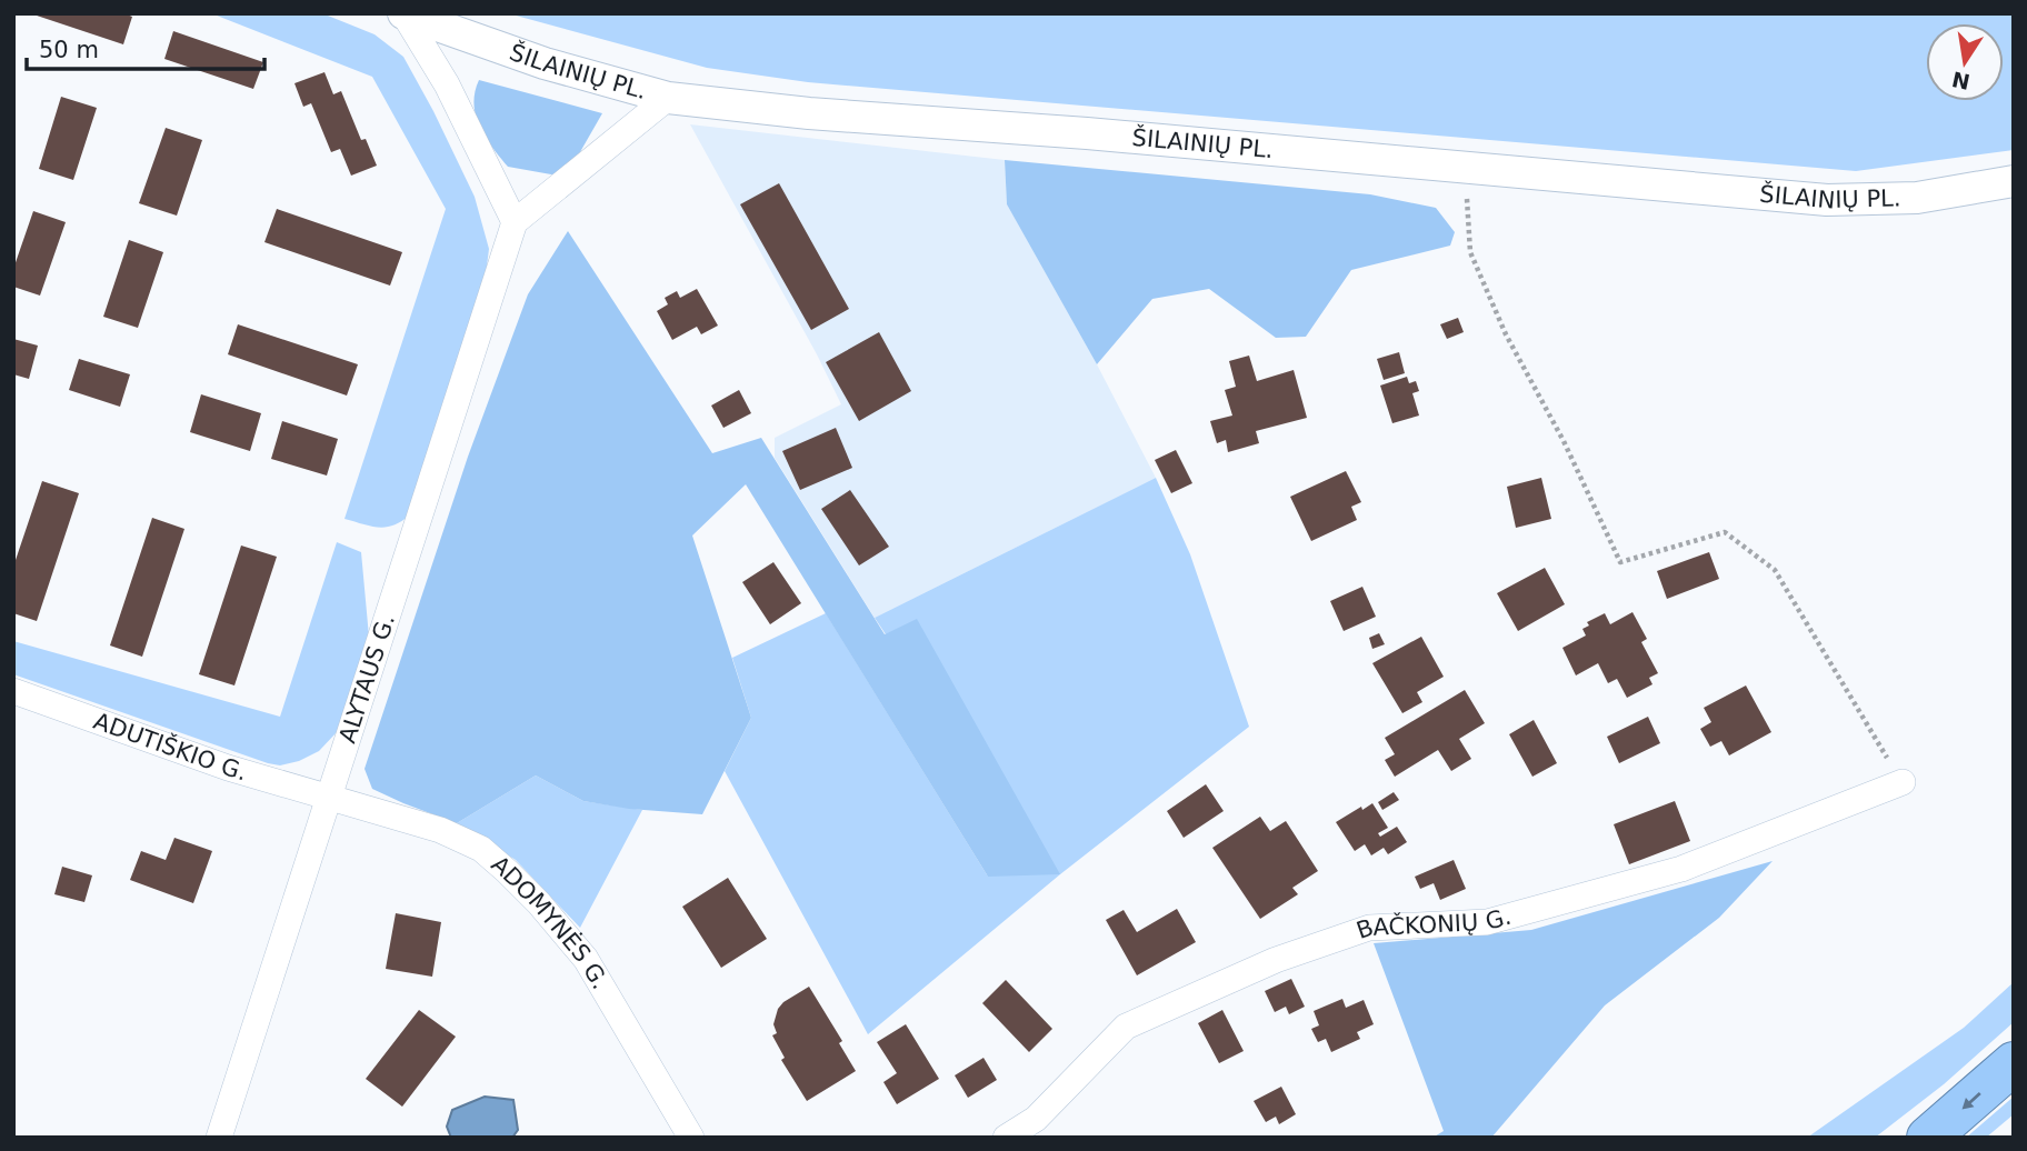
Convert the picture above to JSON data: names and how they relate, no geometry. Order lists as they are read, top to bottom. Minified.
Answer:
{"streets":{"street":["ŠILAINIŲ PL.","ALYTAUS G.","ADUTIŠKIO G.","ADOMYNĖS G.","BAČKONIŲ G."]},"crossings":[["ALYTAUS G.","ADUTIŠKIO G."],["ALYTAUS G.","ADOMYNĖS G."],["ADUTIŠKIO G.","ADOMYNĖS G."]],"scale_bar":"50 m","north":"bottom"}
